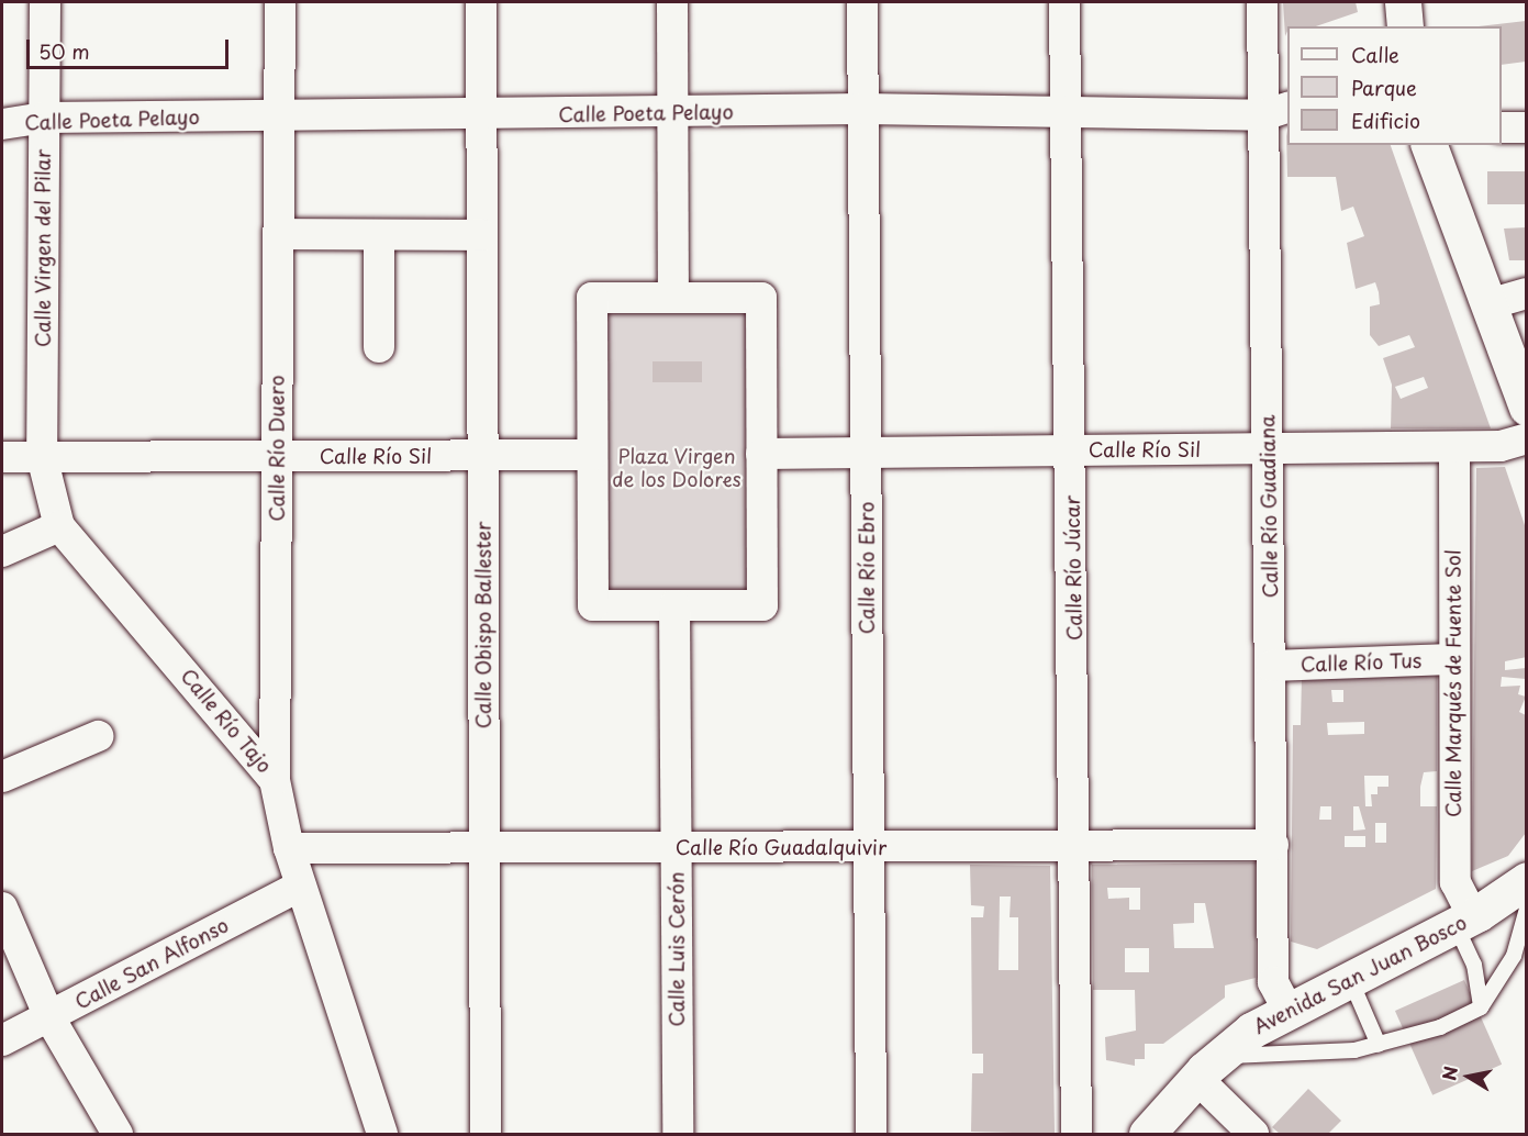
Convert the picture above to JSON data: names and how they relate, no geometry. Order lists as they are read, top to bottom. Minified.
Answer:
{"streets":{"main road":["Avenida San Juan Bosco"],"street":["Calle Poeta Pelayo","Calle Virgen del Pilar","Calle Río Duero","Calle Río Sil","Calle Río Guadiana","Calle Río Ebro","Calle Río Júcar","Calle Obispo Ballester","Calle Río Tus","Calle Marqués de Fuente Sol","Calle Río Tajo","Calle Río Guadalquivir","Calle Luis Cerón","Calle San Alfonso"]},"crossings":[["Calle Poeta Pelayo","Calle Virgen del Pilar"],["Calle Poeta Pelayo","Calle Río Duero"],["Calle Poeta Pelayo","Calle Río Guadiana"],["Calle Poeta Pelayo","Calle Río Ebro"],["Calle Poeta Pelayo","Calle Río Júcar"],["Calle Poeta Pelayo","Calle Obispo Ballester"],["Calle Virgen del Pilar","Calle Río Sil"],["Calle Virgen del Pilar","Calle Río Tajo"],["Calle Río Duero","Calle Río Sil"],["Calle Río Duero","Calle Río Tajo"],["Calle Río Sil","Calle Río Guadiana"],["Calle Río Sil","Calle Río Ebro"],["Calle Río Sil","Calle Río Júcar"],["Calle Río Sil","Calle Obispo Ballester"],["Calle Río Sil","Calle Marqués de Fuente Sol"],["Calle Río Sil","Calle Río Tajo"],["Calle Río Guadiana","Calle Río Tus"],["Calle Río Guadiana","Calle Río Guadalquivir"],["Calle Río Guadiana","Avenida San Juan Bosco"],["Calle Río Ebro","Calle Río Guadalquivir"],["Calle Río Júcar","Calle Río Guadalquivir"],["Calle Obispo Ballester","Calle Río Guadalquivir"],["Calle Río Tus","Calle Marqués de Fuente Sol"],["Calle Marqués de Fuente Sol","Avenida San Juan Bosco"],["Calle Río Tajo","Calle Río Guadalquivir"],["Calle Río Tajo","Calle San Alfonso"],["Calle Río Guadalquivir","Calle Luis Cerón"]],"parks":["Plaza Virgen de los Dolores"],"legend":["Calle","Parque","Edificio"],"scale_bar":"50 m","north":"left"}
